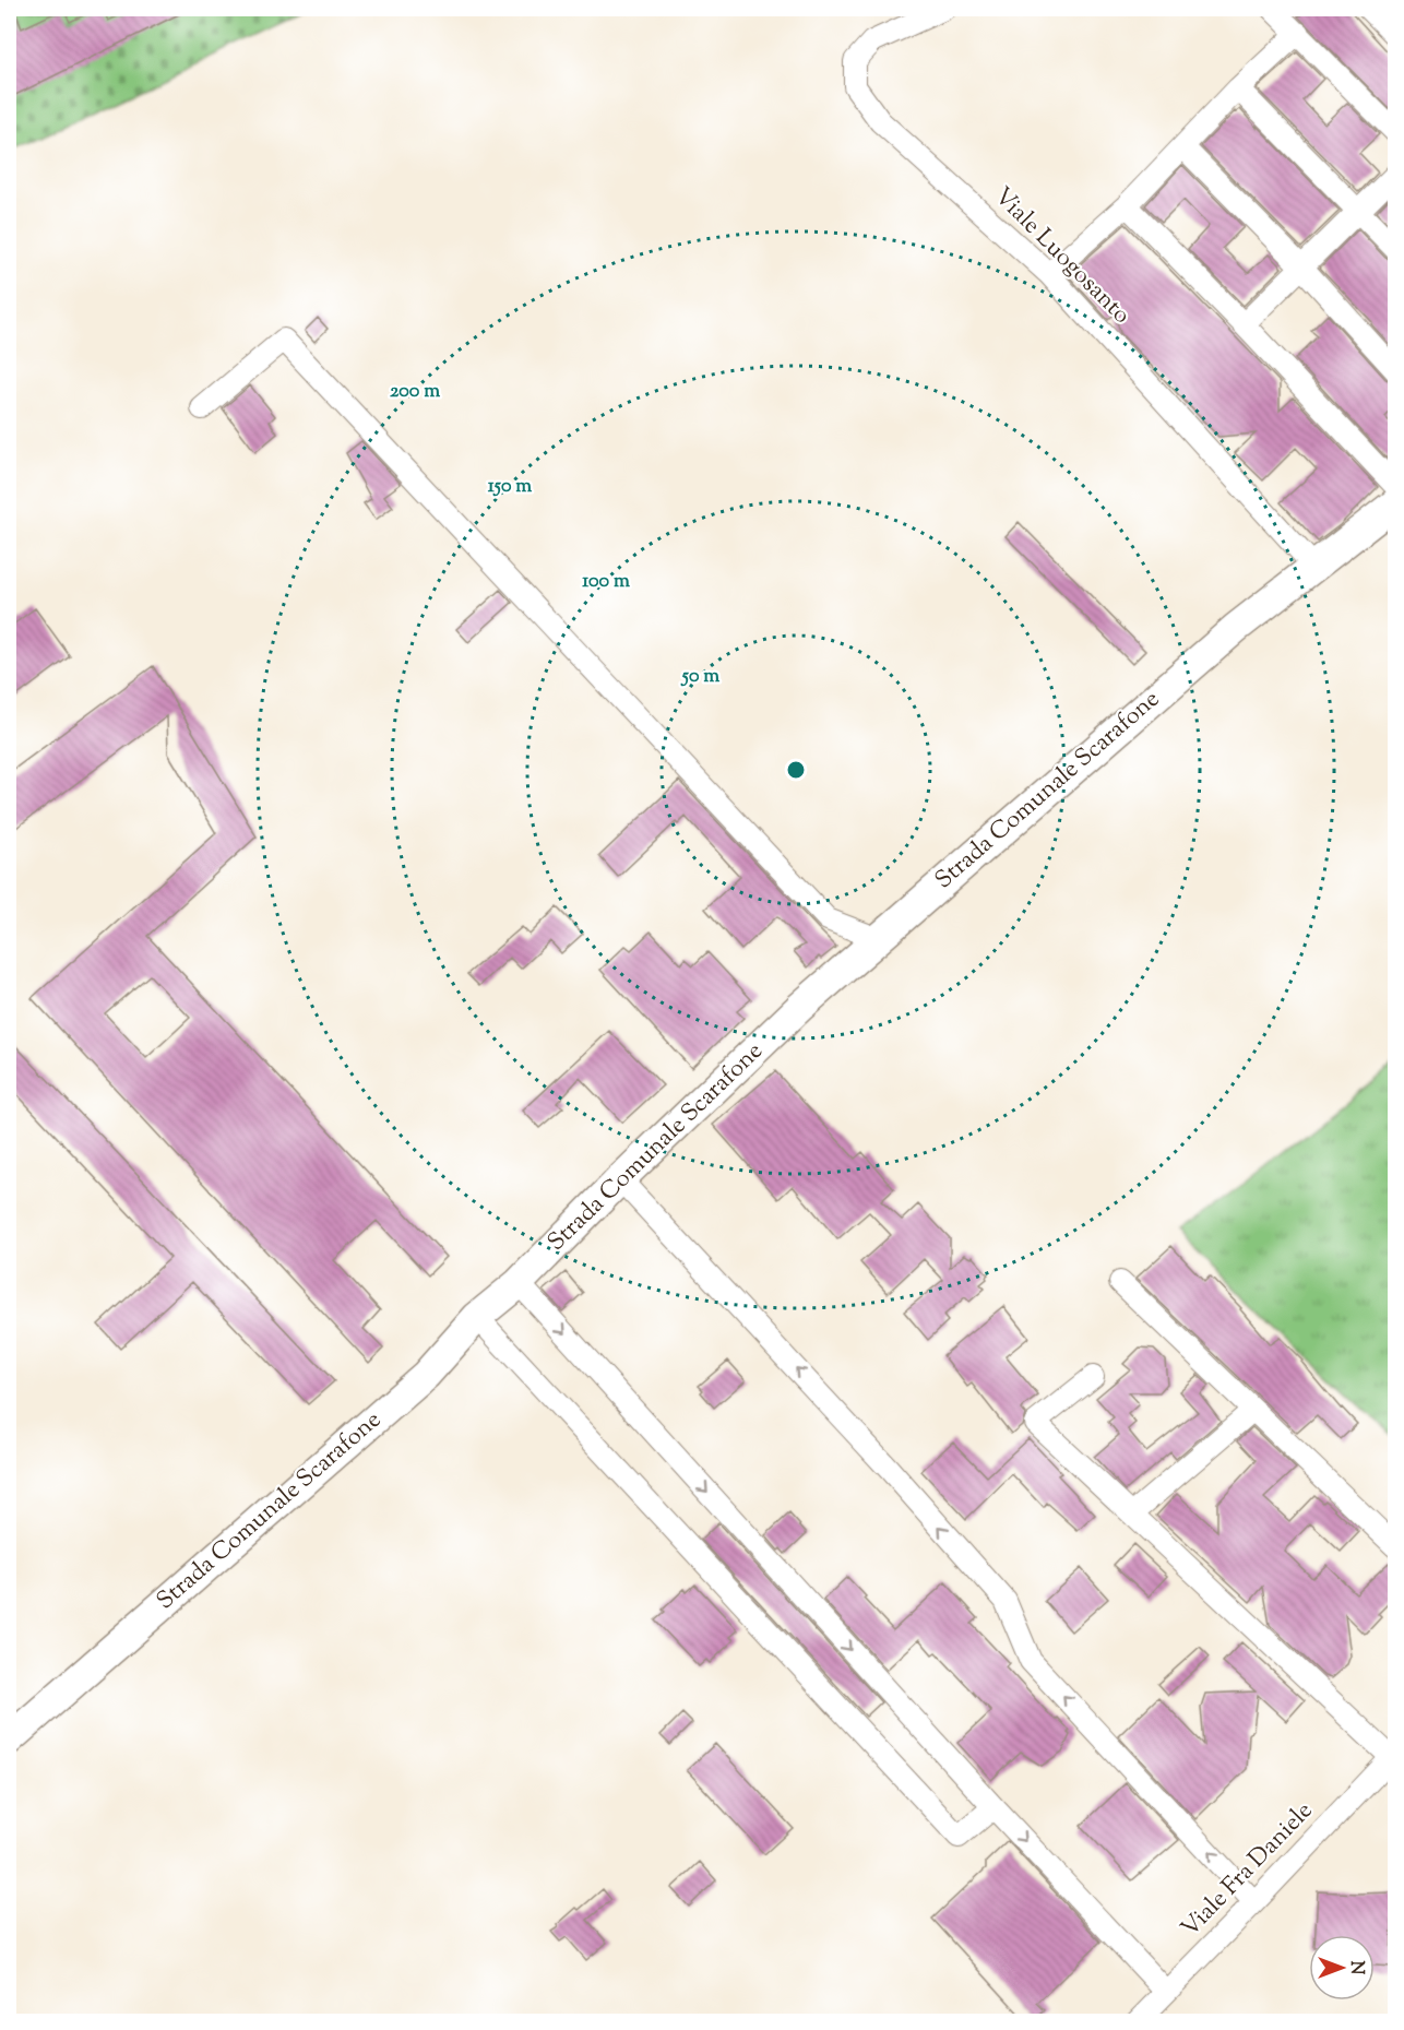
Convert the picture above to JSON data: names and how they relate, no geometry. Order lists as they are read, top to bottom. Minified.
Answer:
{"streets":{"street":["Viale Luogosanto","Strada Comunale Scarafone","Viale Fra Daniele"]},"crossings":[["Viale Luogosanto","Strada Comunale Scarafone"]],"north":"right","rings":["200 m","150 m","100 m","50 m"]}
